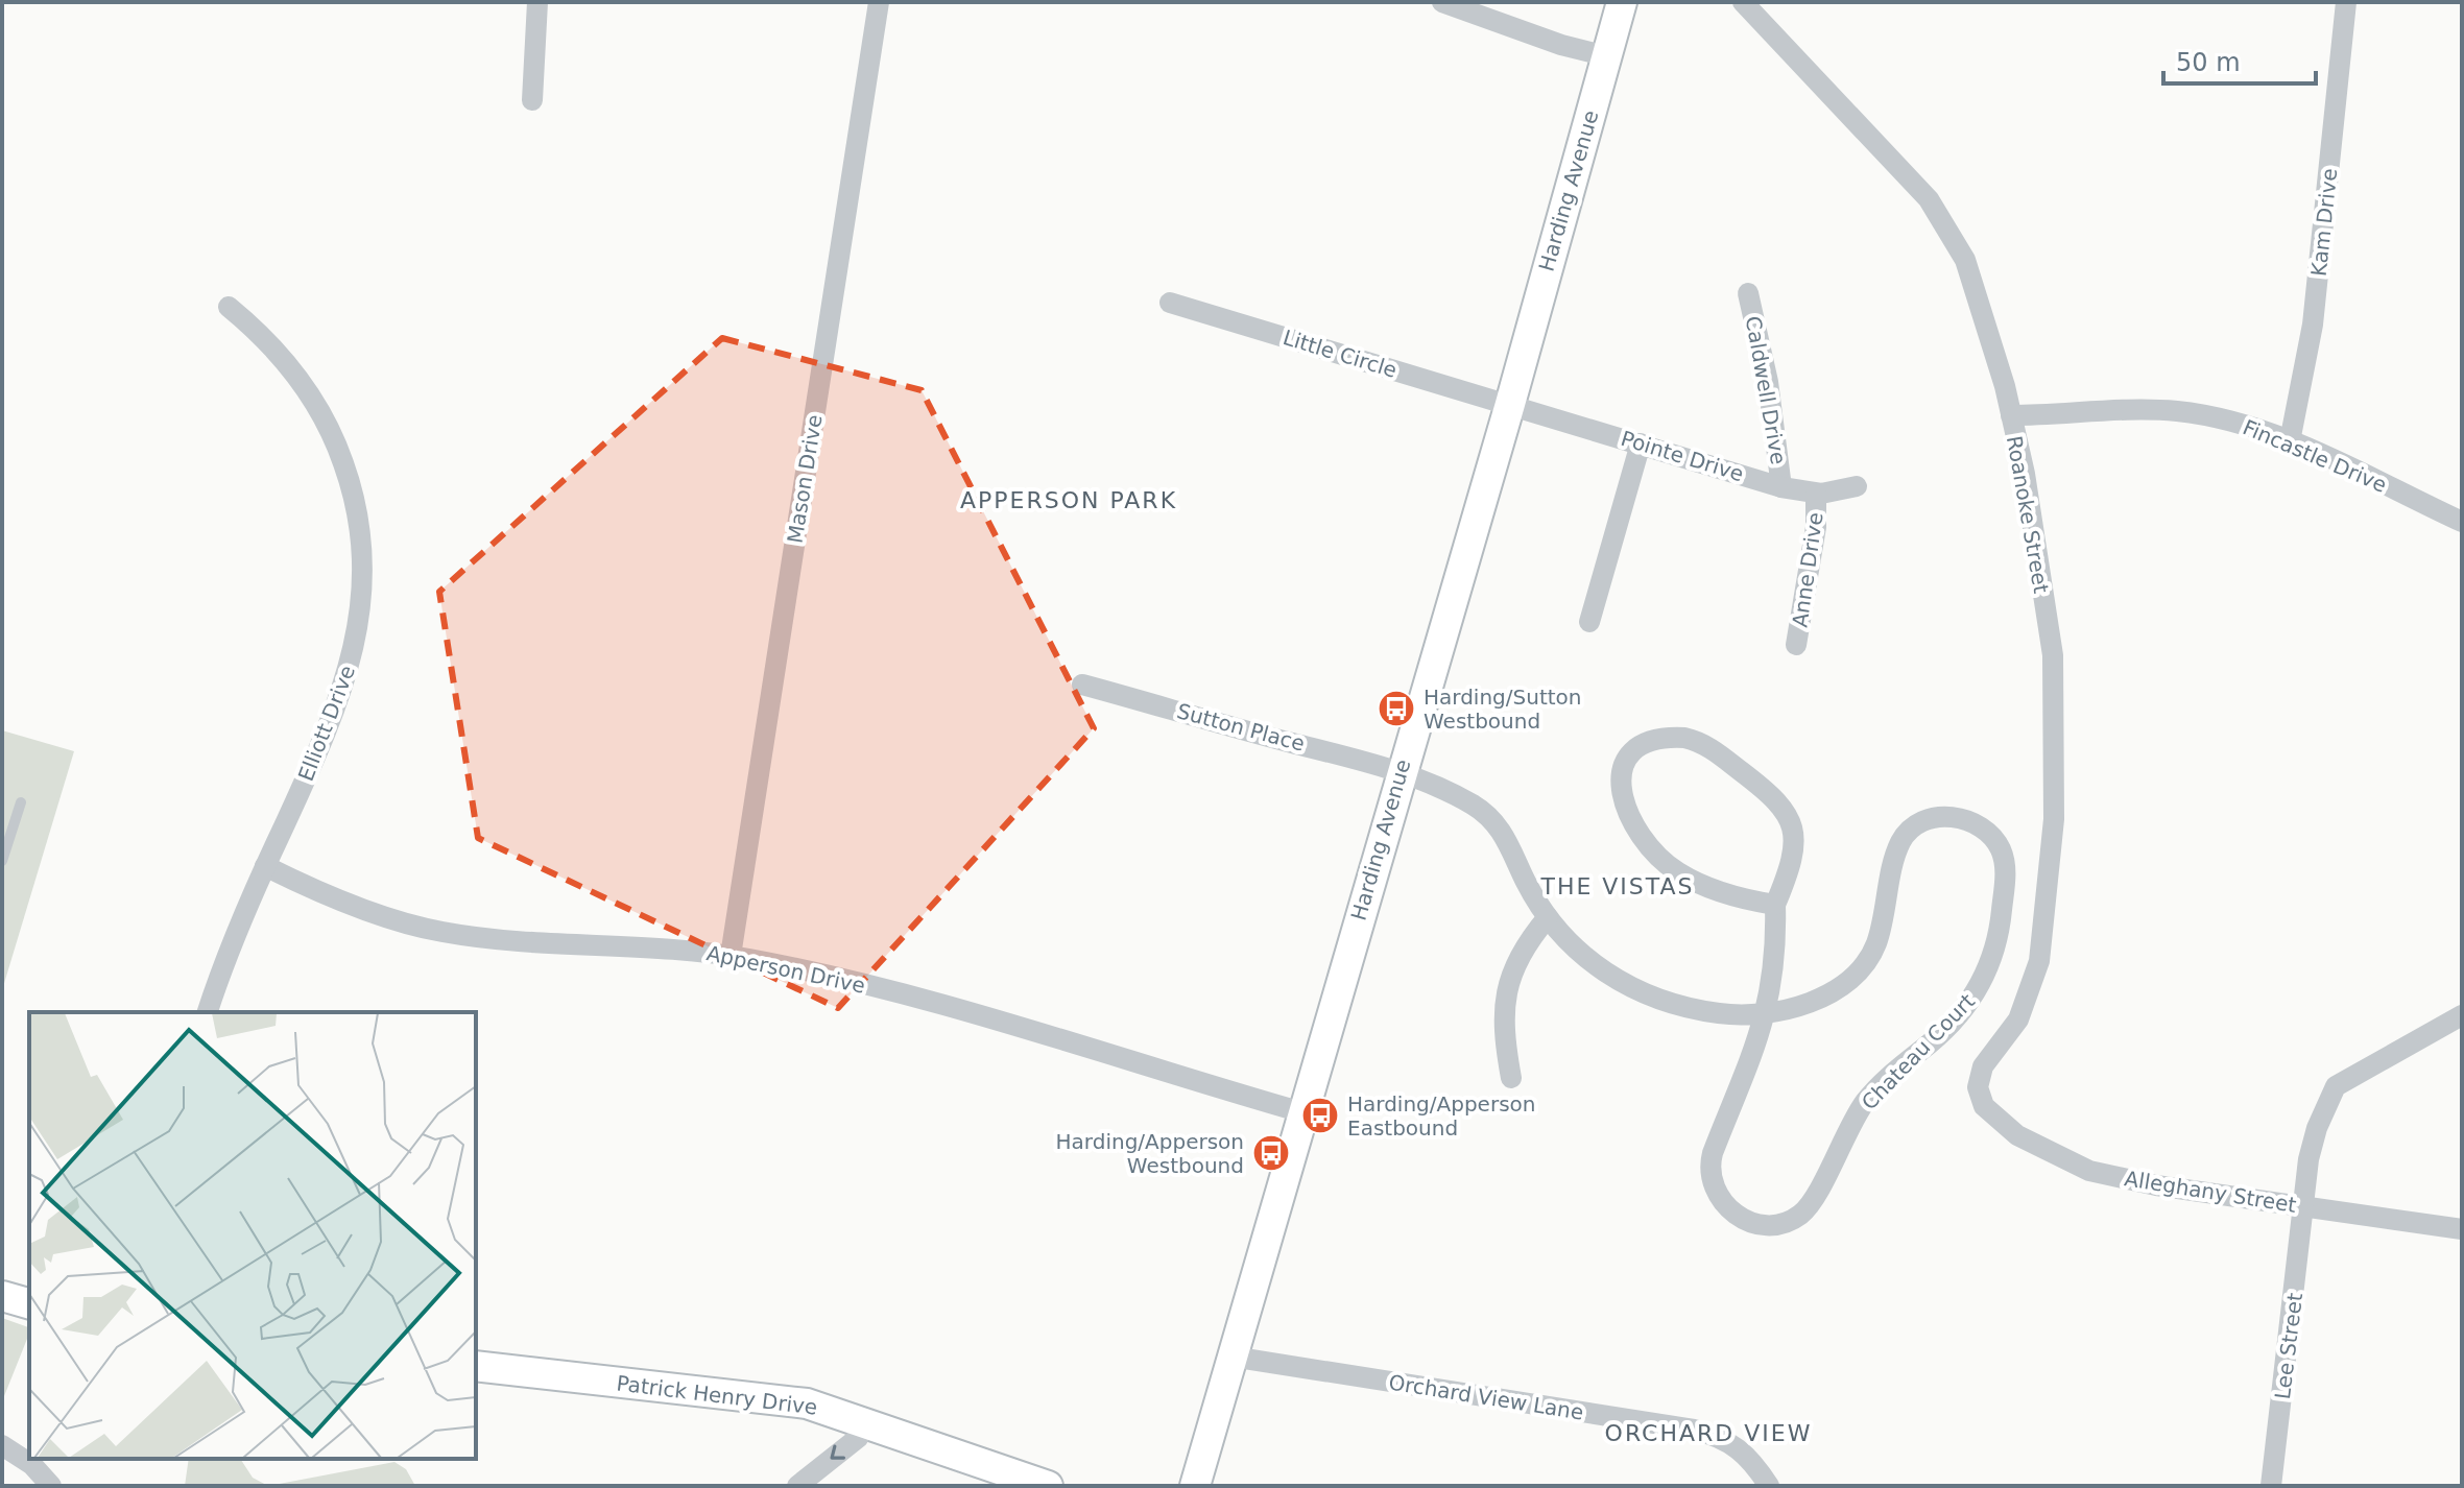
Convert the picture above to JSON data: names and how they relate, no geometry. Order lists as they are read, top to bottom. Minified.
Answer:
{"streets":{"main road":["Harding Avenue","Patrick Henry Drive"],"street":["Kam Drive","Little Circle","Caldwell Drive","Pointe Drive","Fincastle Drive","Mason Drive","Roanoke Street","Anne Drive","Elliott Drive","Sutton Place","Apperson Drive","Chateau Court","Alleghany Street","Lee Street","Orchard View Lane"]},"crossings":[["Harding Avenue","Little Circle"],["Harding Avenue","Pointe Drive"],["Harding Avenue","Sutton Place"],["Harding Avenue","Apperson Drive"],["Harding Avenue","Orchard View Lane"],["Kam Drive","Fincastle Drive"],["Little Circle","Pointe Drive"],["Caldwell Drive","Pointe Drive"],["Pointe Drive","Anne Drive"],["Fincastle Drive","Roanoke Street"],["Mason Drive","Apperson Drive"],["Roanoke Street","Alleghany Street"],["Elliott Drive","Apperson Drive"],["Sutton Place","Chateau Court"],["Alleghany Street","Lee Street"]],"districts":["APPERSON PARK","THE VISTAS","ORCHARD VIEW"],"places":{"bus stop":["Harding/Sutton Westbound","Harding/Apperson Eastbound","Harding/Apperson Westbound"]},"scale_bar":"50 m"}
